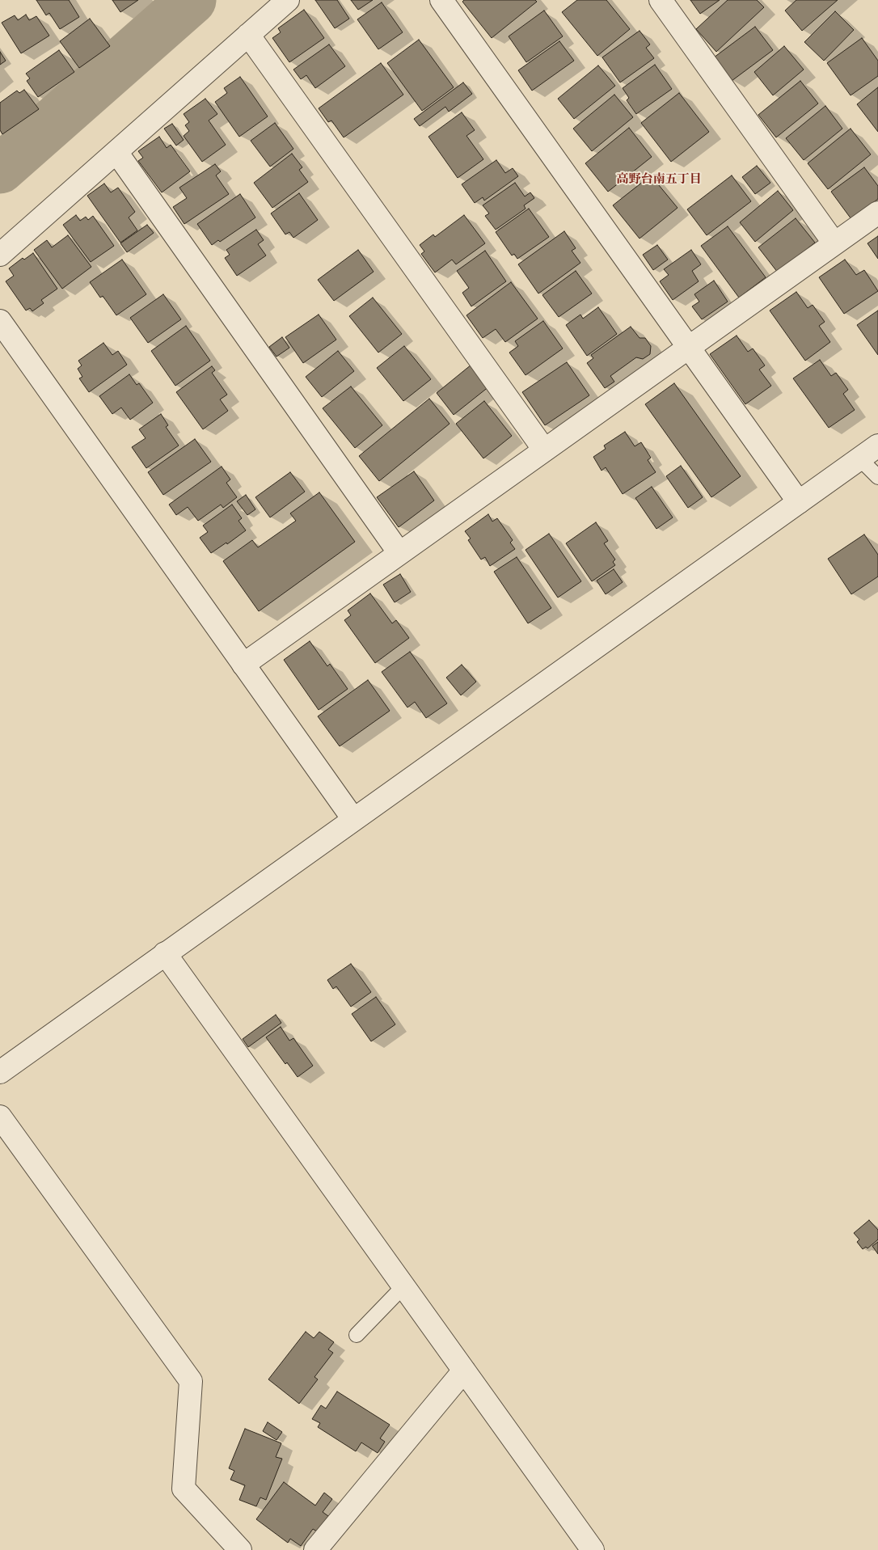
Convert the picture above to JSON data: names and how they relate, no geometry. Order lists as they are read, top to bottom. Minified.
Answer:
{"districts":["高野台南五丁目"]}
